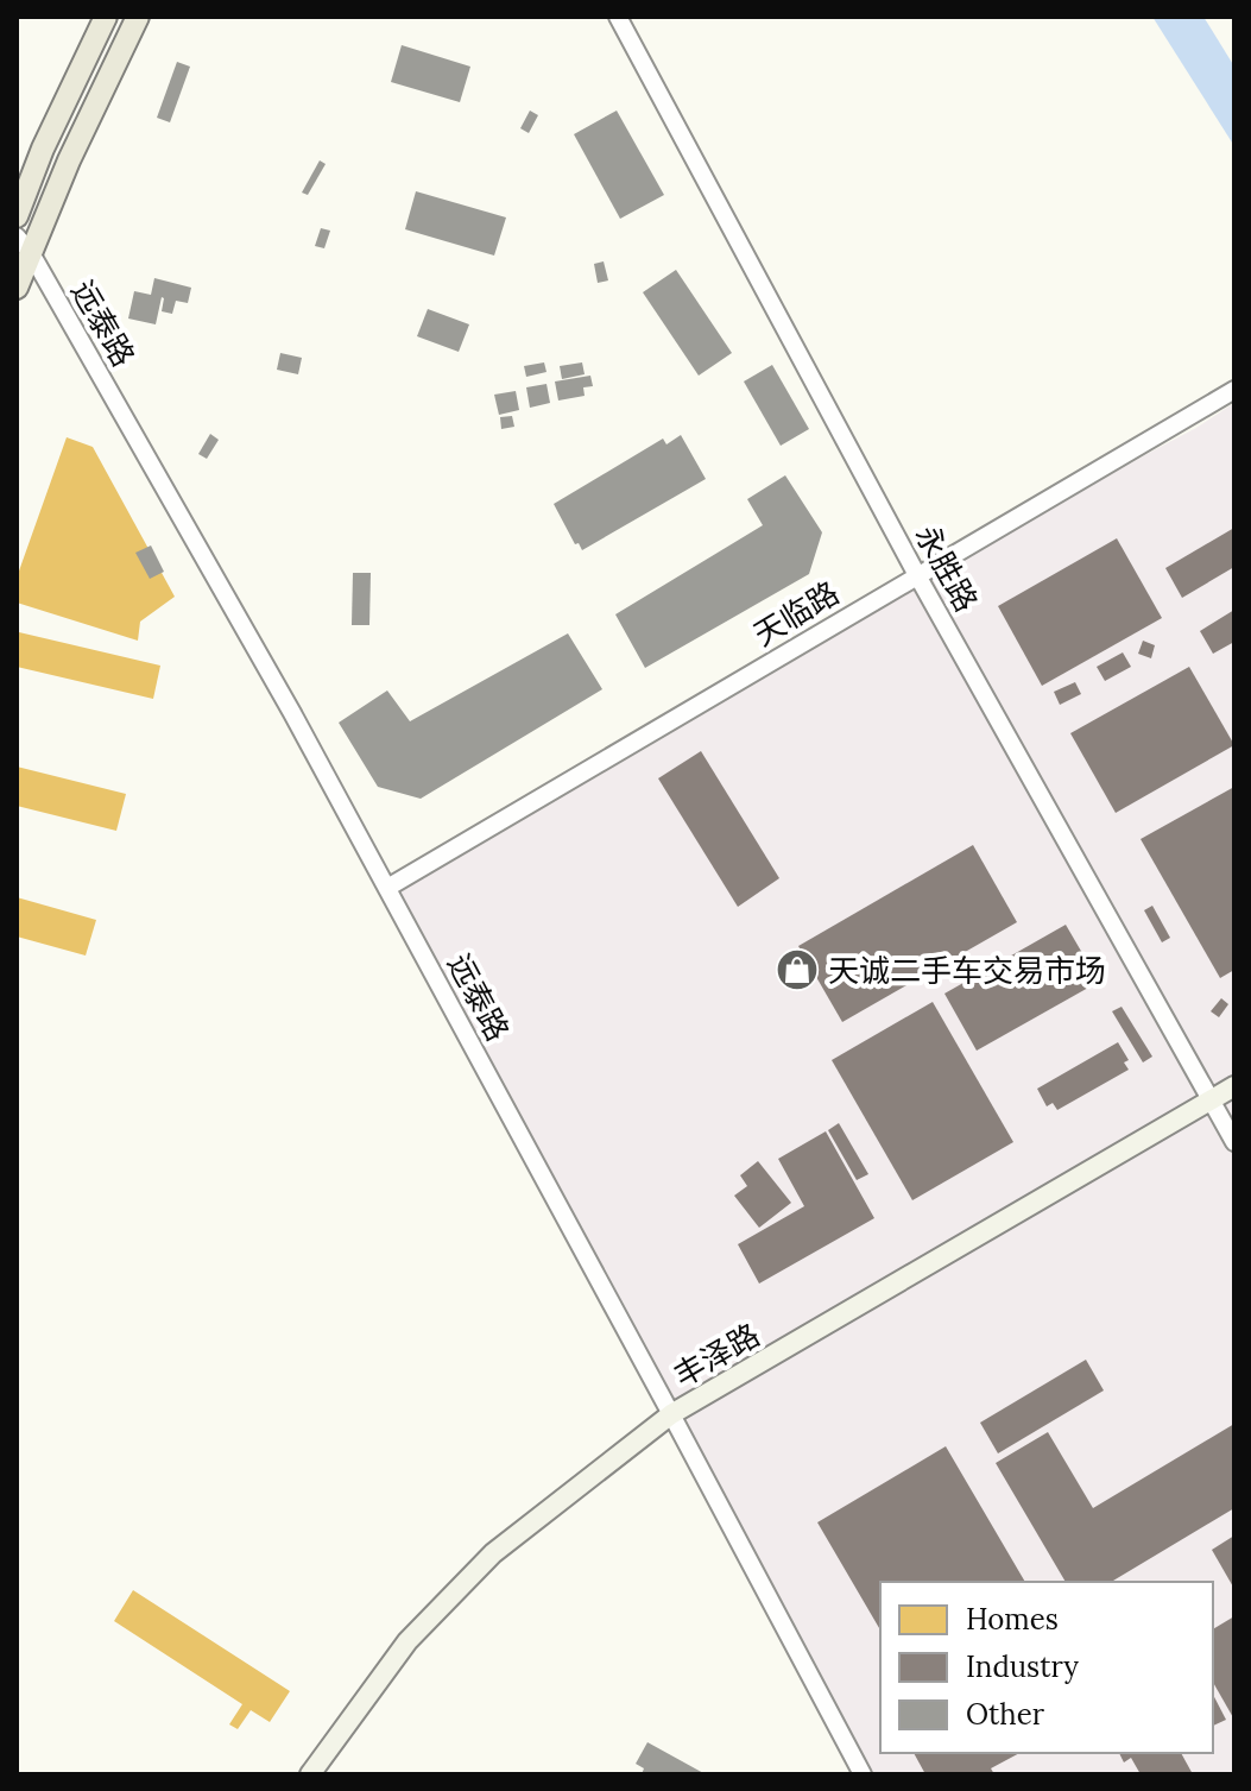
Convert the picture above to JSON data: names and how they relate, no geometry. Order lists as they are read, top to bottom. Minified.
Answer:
{"streets":{"main road":["丰泽路"],"street":["远泰路","永胜路","天临路"]},"crossings":[["远泰路","天临路"],["远泰路","丰泽路"],["永胜路","天临路"],["永胜路","丰泽路"]],"places":{"shop":["天诚二手车交易市场"]},"legend":["Homes","Industry","Other"]}
